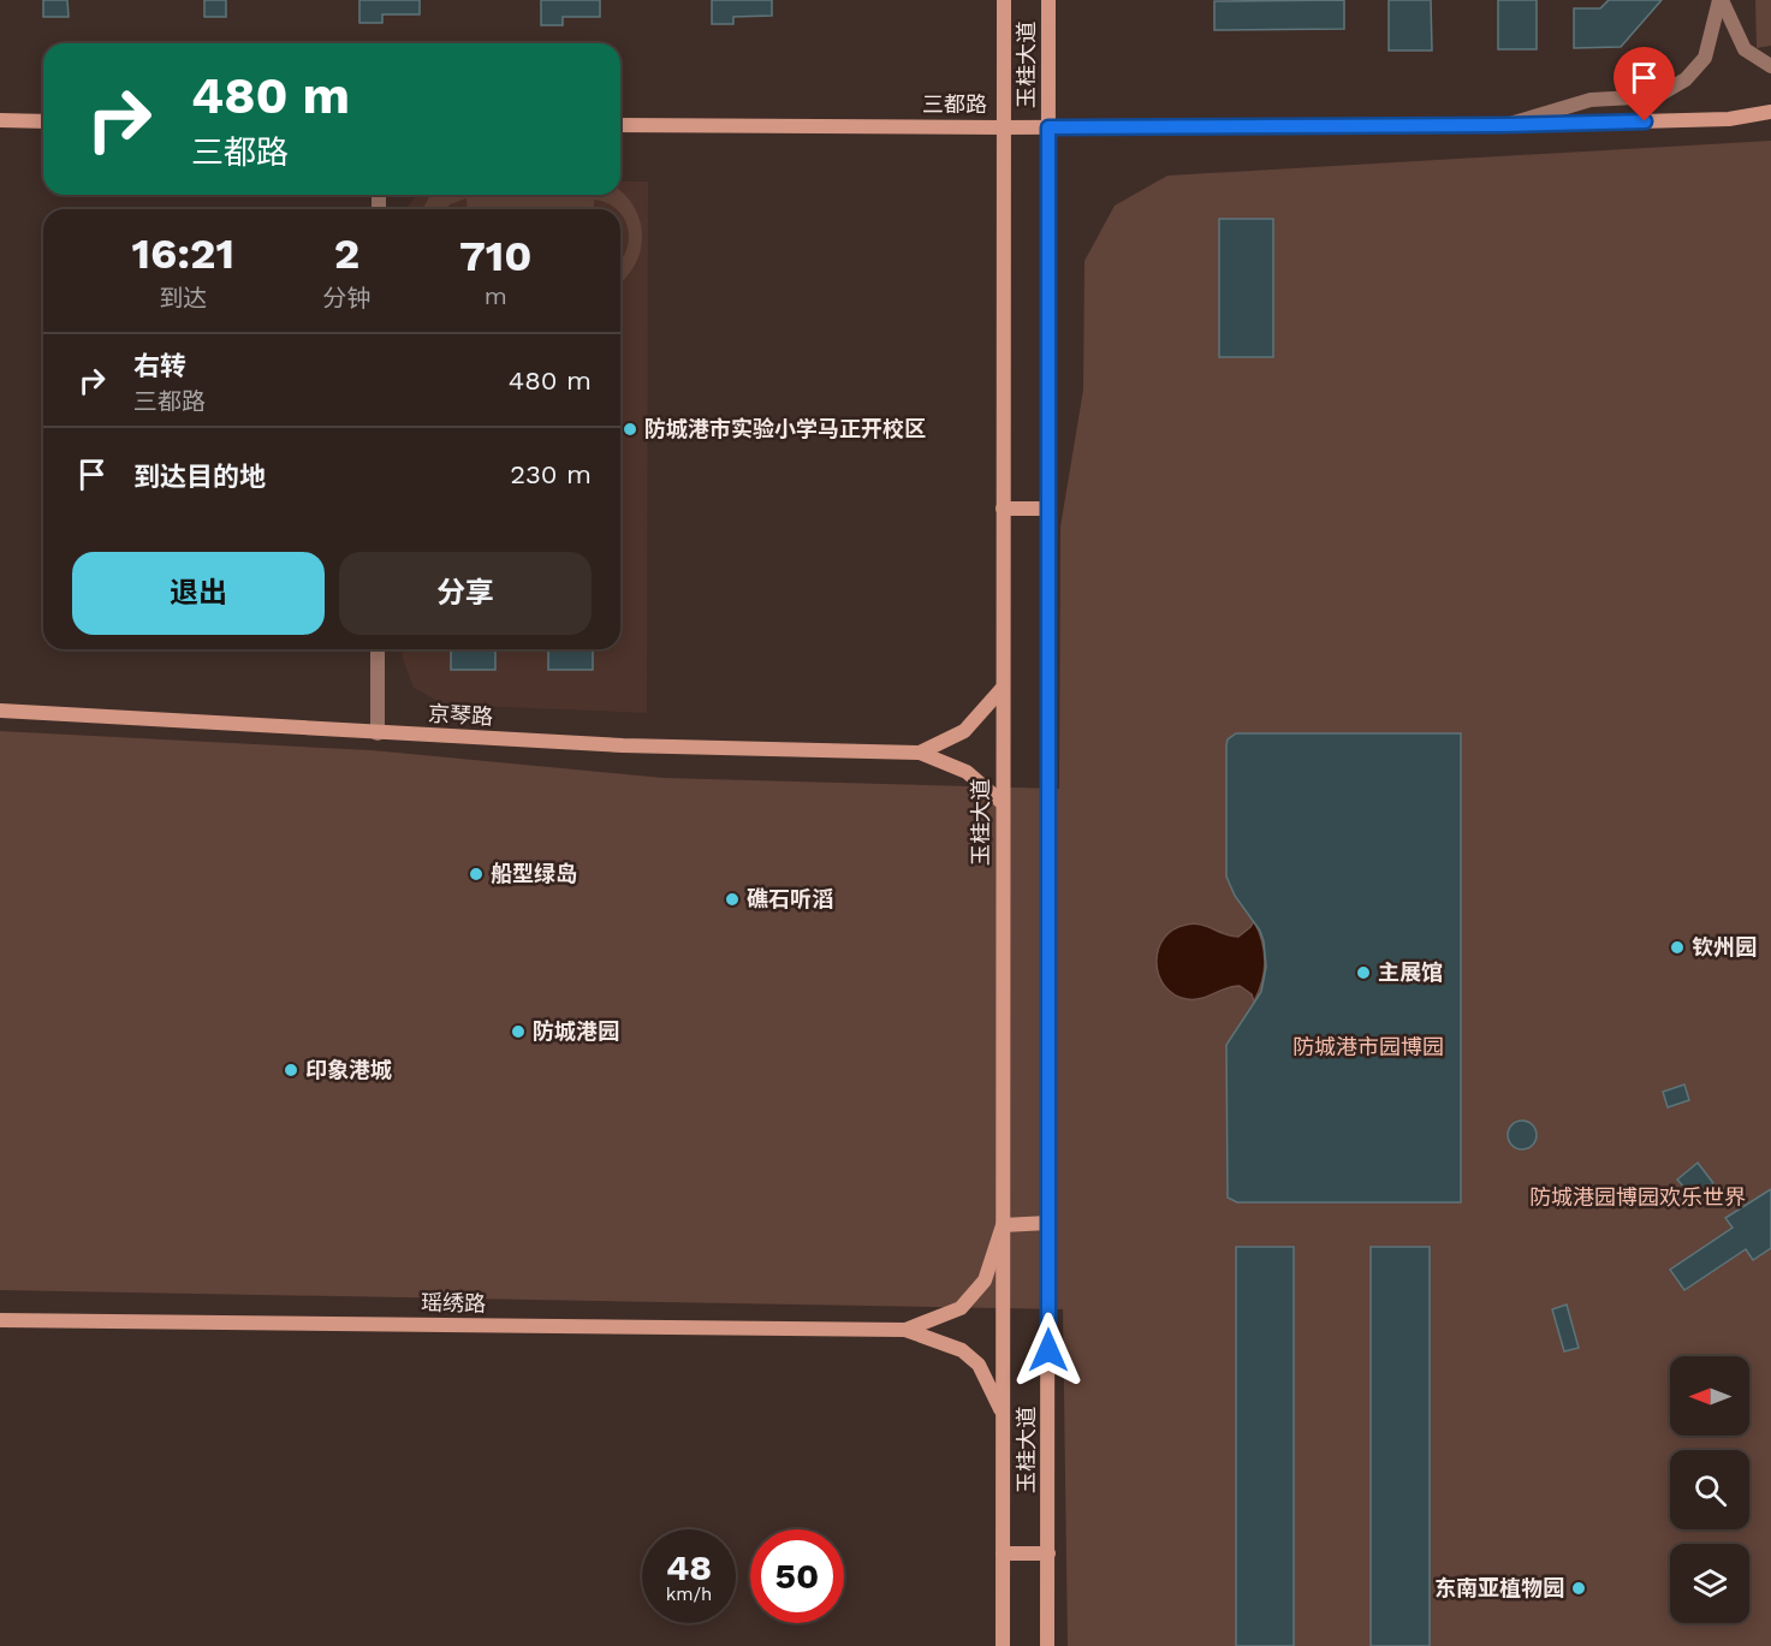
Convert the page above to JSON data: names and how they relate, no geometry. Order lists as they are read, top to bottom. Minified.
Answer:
{"streets":{"main road":["玉桂大道","三都路","京琴路","瑶绣路"]},"crossings":[["玉桂大道","三都路"]],"parks":["防城港市园博园","防城港园博园欢乐世界"],"places":["防城港市实验小学马正开校区","船型绿岛","礁石听滔","钦州园","主展馆","防城港园","印象港城","东南亚植物园"],"north":"left","page":{"turn":["480 m","三都路"],"eta":["16:21","到达","2","分钟","710","m"],"list":[{"name":"右转","note":"三都路","value":"480 m"},{"name":"到达目的地","value":"230 m"}],"buttons":["退出","分享"],"speed":"48 km/h","limit":"50"}}
